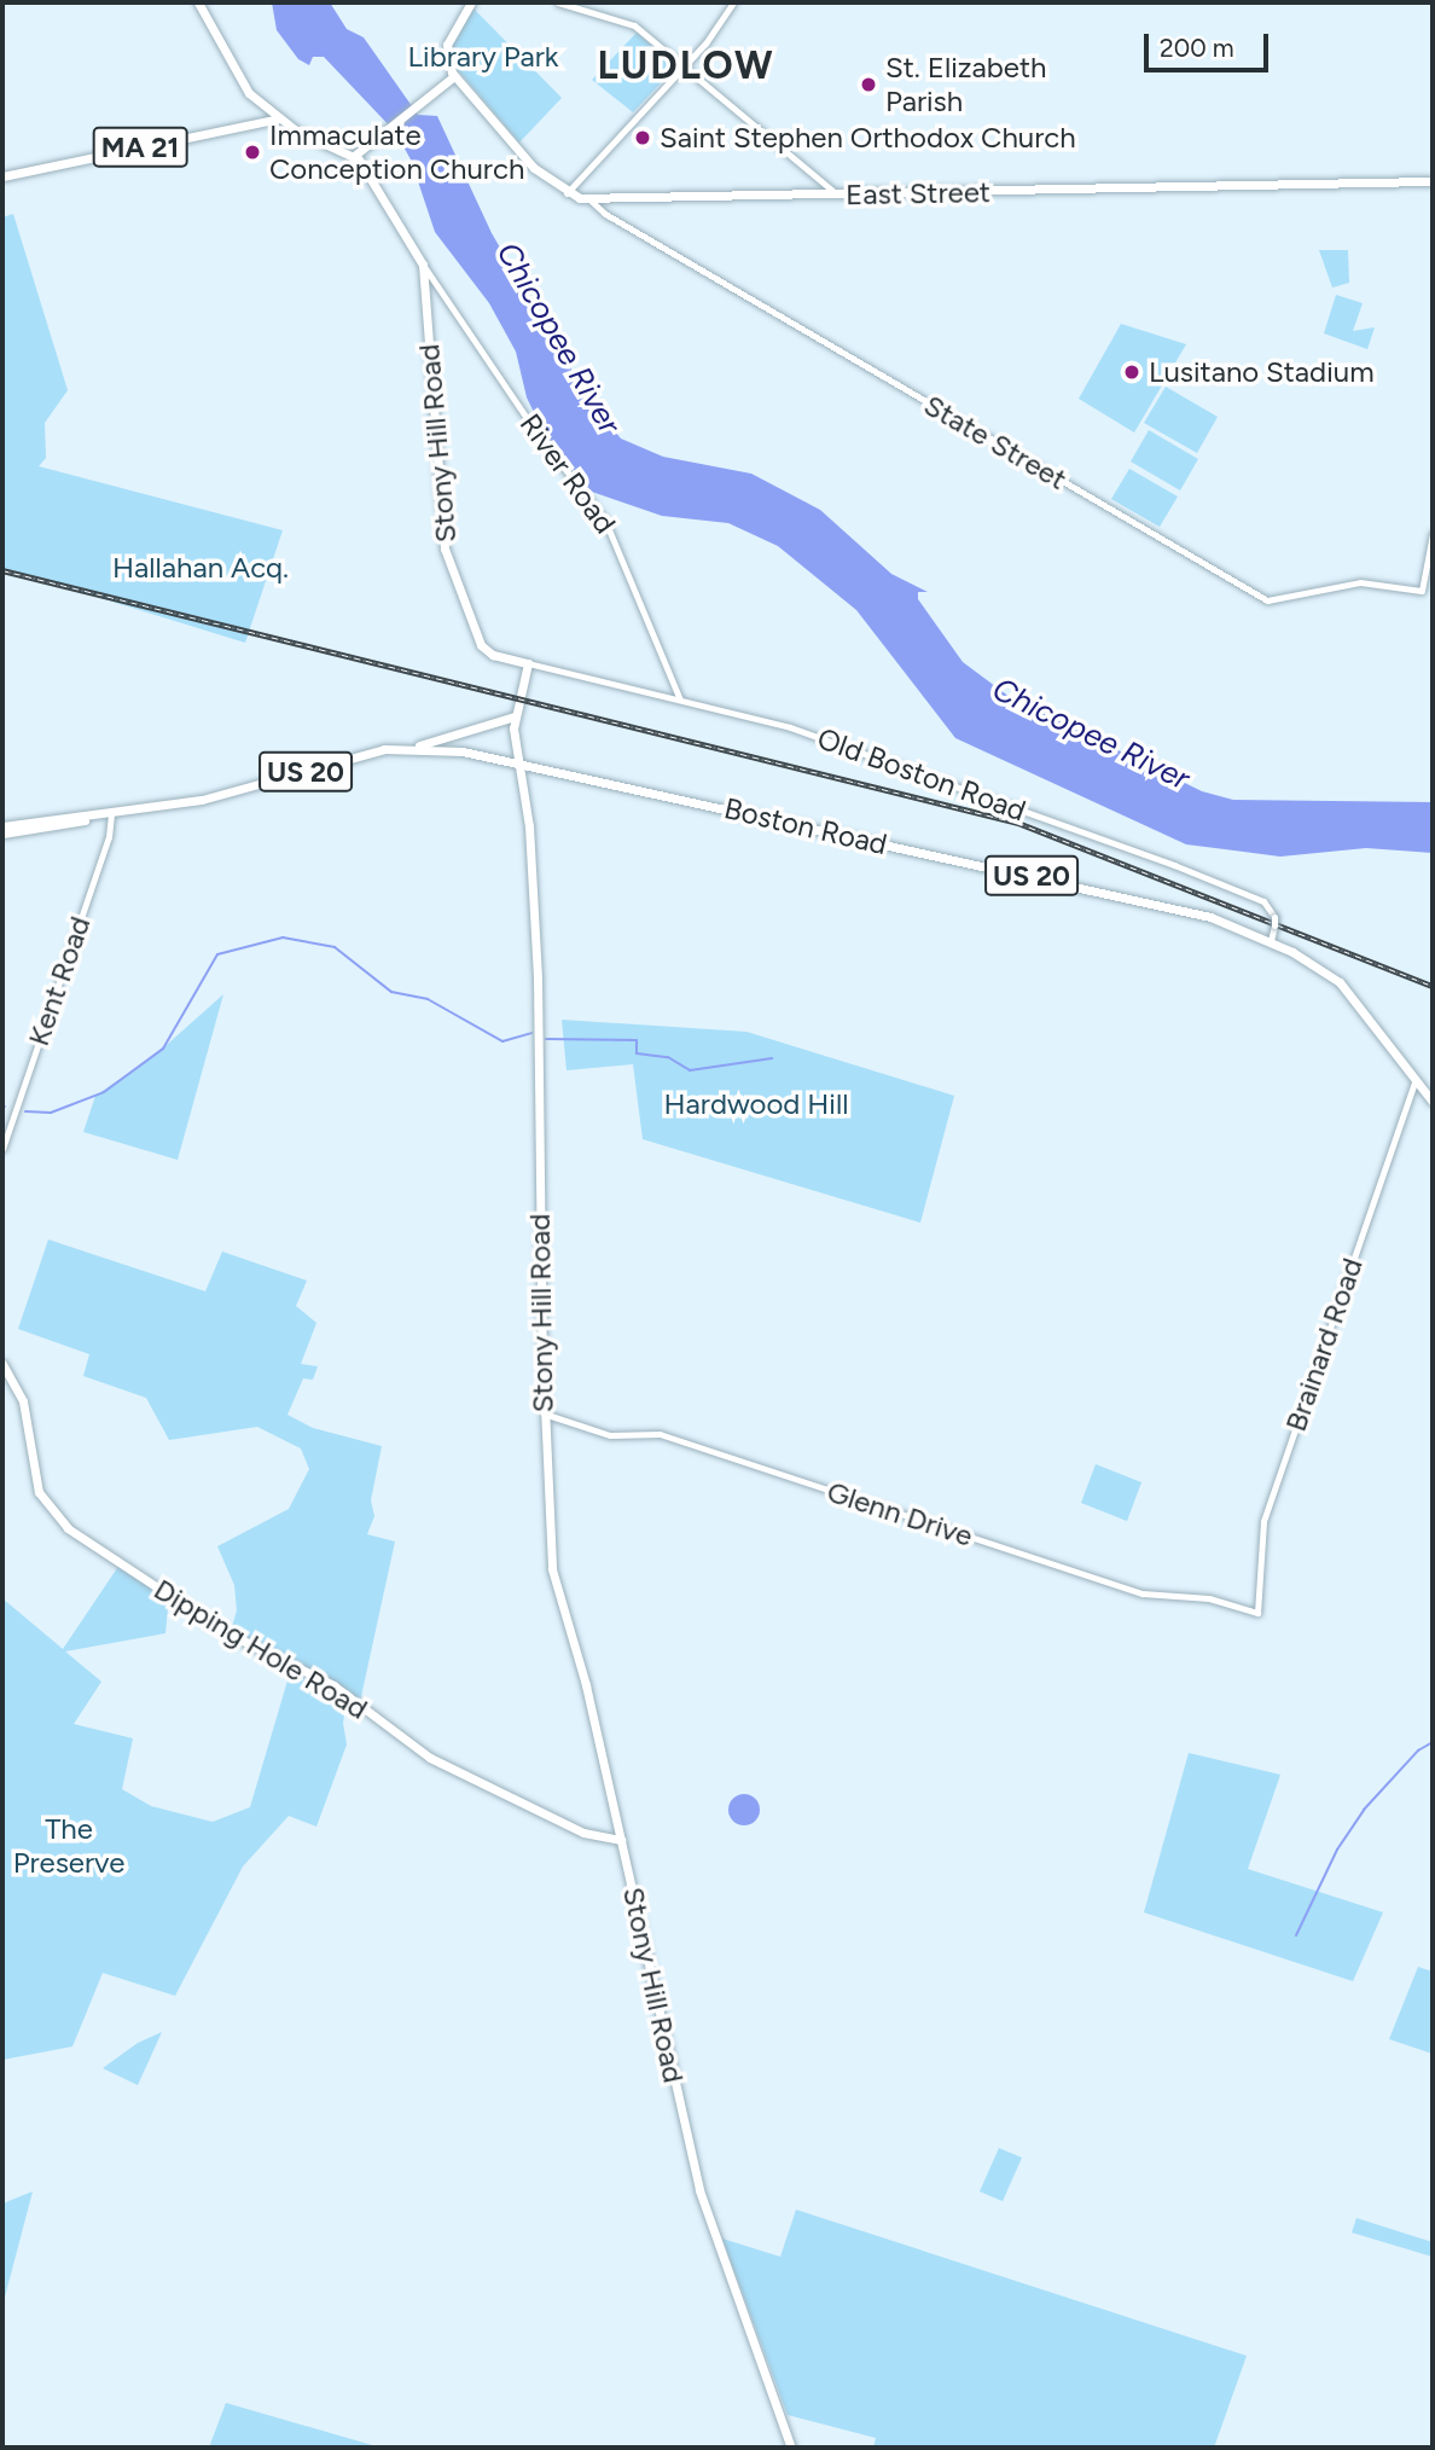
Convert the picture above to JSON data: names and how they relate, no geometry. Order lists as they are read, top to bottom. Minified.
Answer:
{"streets":{"main road":["MA 21","East Street","Stony Hill Road","US 20","Boston Road","Dipping Hole Road"],"street":["State Street","River Road","Old Boston Road","Kent Road","Brainard Road","Glenn Drive"]},"crossings":[["East Street","State Street"],["Stony Hill Road","River Road"],["Stony Hill Road","Old Boston Road"],["Stony Hill Road","Boston Road"],["Stony Hill Road","Glenn Drive"],["Stony Hill Road","Dipping Hole Road"],["River Road","Old Boston Road"],["Old Boston Road","Boston Road"],["Boston Road","Kent Road"],["Boston Road","Brainard Road"],["Brainard Road","Glenn Drive"]],"districts":["LUDLOW"],"water":["Chicopee River"],"parks":["Library Park","Hallahan Acq.","Hardwood Hill","The Preserve"],"places":["St. Elizabeth Parish","Saint Stephen Orthodox Church","Immaculate Conception Church","Lusitano Stadium"],"scale_bar":"200 m"}
